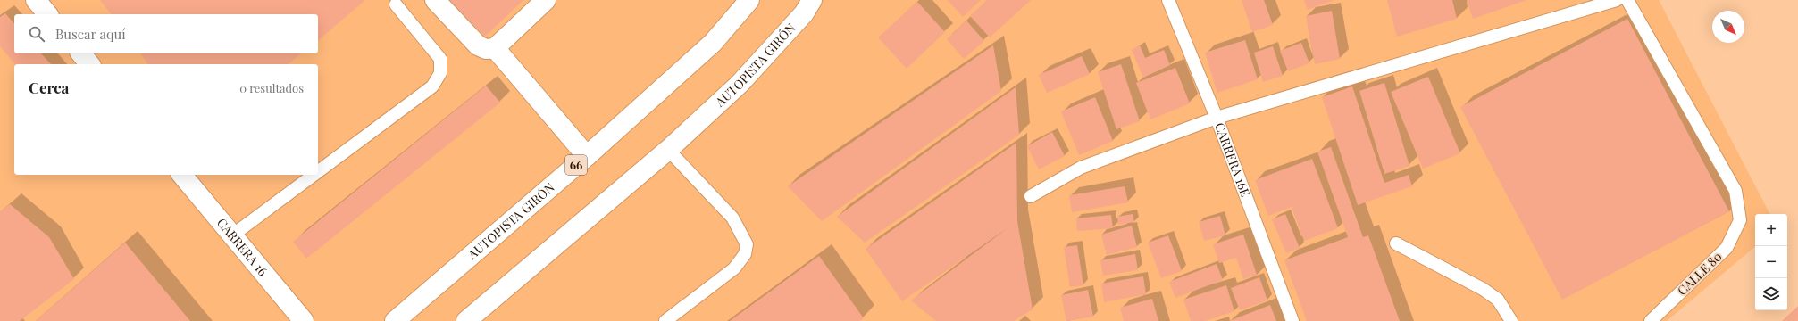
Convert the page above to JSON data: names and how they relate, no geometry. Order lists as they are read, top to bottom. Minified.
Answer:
{"streets":{"main road":["AUTOPISTA GIRÓN","66","CARRERA 16"],"lane":["CARRERA 16E","CALLE 80"]},"north":"bottom right","page":{"search":"Buscar aquí","heading":["Cerca","0 resultados"],"map_buttons":["+","−"]}}
